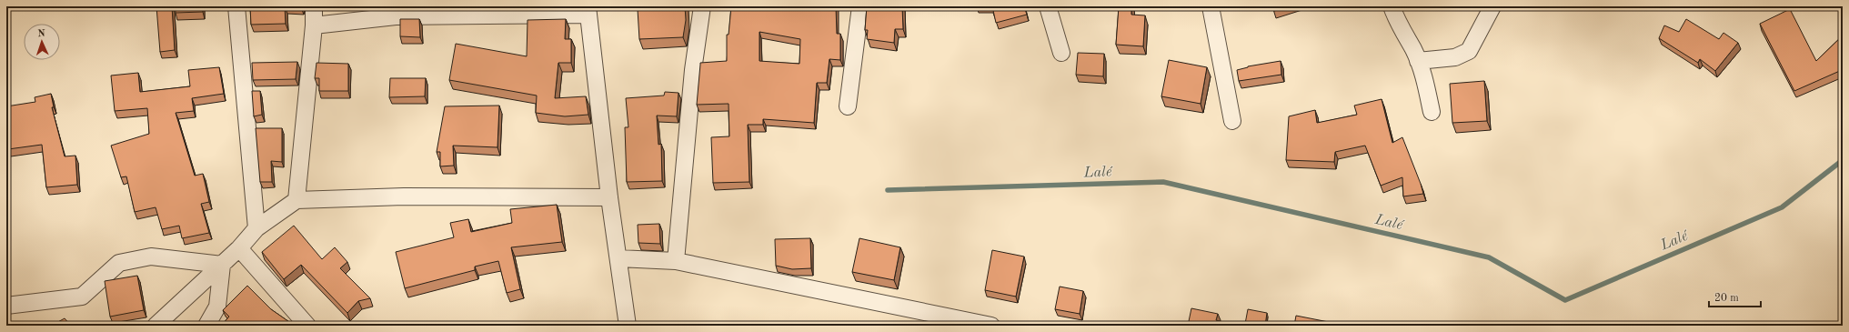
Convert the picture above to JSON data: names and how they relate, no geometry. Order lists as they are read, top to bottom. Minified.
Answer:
{"water":["Lalé"],"scale_bar":"20 m","north":"top"}
